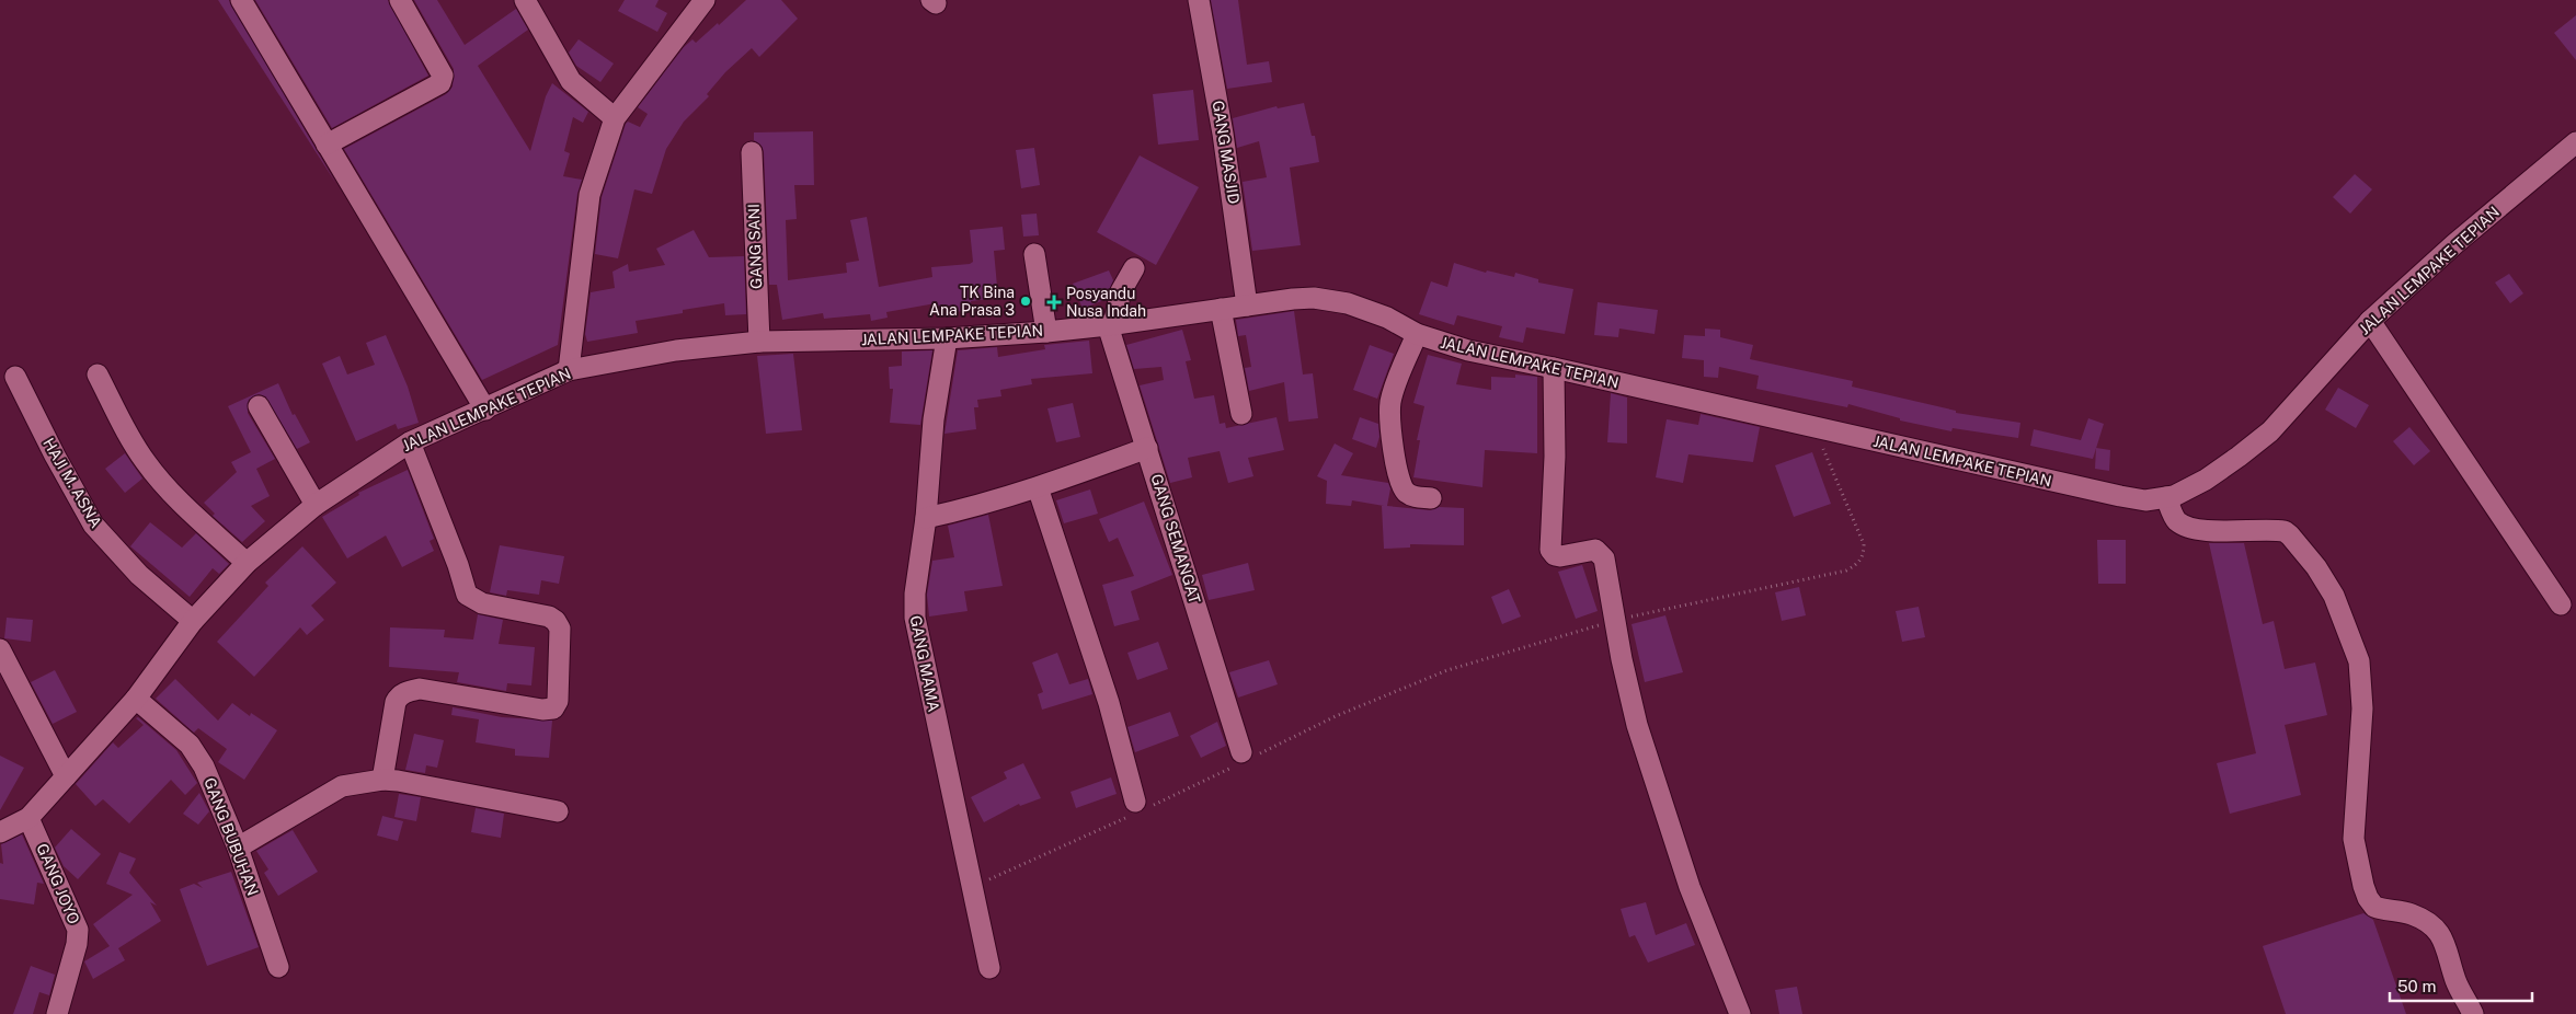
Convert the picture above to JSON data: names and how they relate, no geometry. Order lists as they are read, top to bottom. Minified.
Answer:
{"streets":{"street":["GANG MASJID","GANG SANI","JALAN LEMPAKE TEPIAN","HAJI M. ASNA","GANG SEMANGAT","GANG MAMA","GANG BUBUHAN","GANG JOYO"]},"crossings":[["GANG MASJID","JALAN LEMPAKE TEPIAN"],["GANG SANI","JALAN LEMPAKE TEPIAN"],["JALAN LEMPAKE TEPIAN","HAJI M. ASNA"],["JALAN LEMPAKE TEPIAN","GANG SEMANGAT"],["JALAN LEMPAKE TEPIAN","GANG MAMA"],["JALAN LEMPAKE TEPIAN","GANG BUBUHAN"],["JALAN LEMPAKE TEPIAN","GANG JOYO"]],"places":{"other":["TK Bina Ana Prasa 3"],"health":["Posyandu Nusa Indah"]},"scale_bar":"50 m"}
